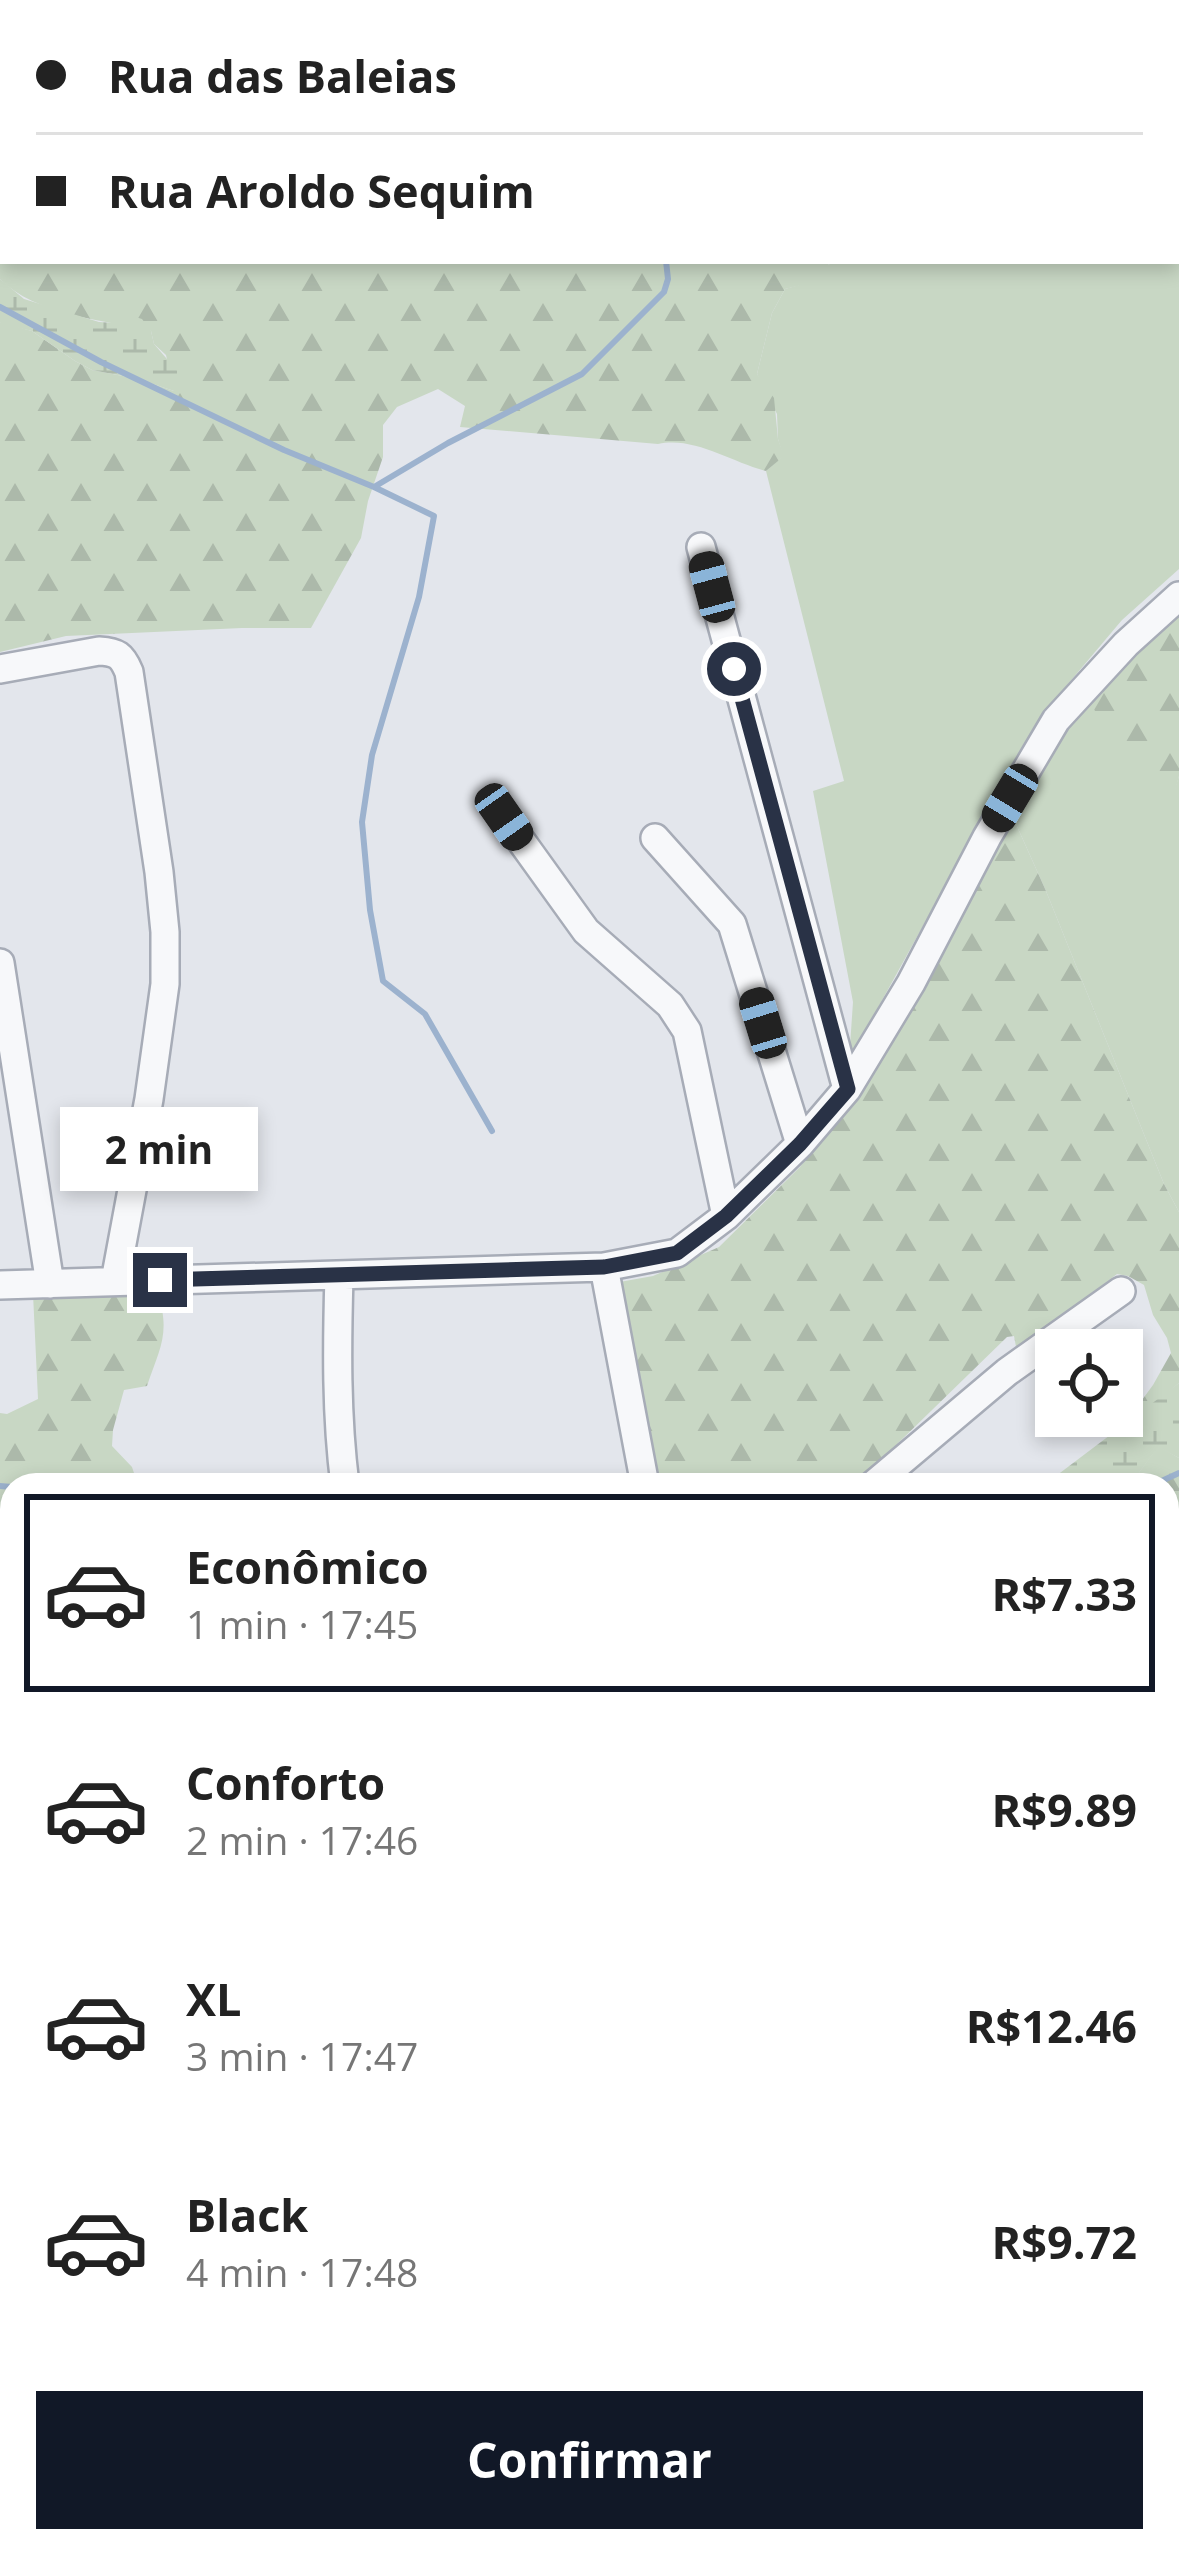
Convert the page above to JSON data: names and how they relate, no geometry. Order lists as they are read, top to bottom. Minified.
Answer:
{"page":{"banner":["Rua das Baleias","Rua Aroldo Sequim"],"bubble":"2 min","list":[{"name":"Econômico","note":"1 min · 17:45","value":"R$7.33"},{"name":"Conforto","note":"2 min · 17:46","value":"R$9.89"},{"name":"XL","note":"3 min · 17:47","value":"R$12.46"},{"name":"Black","note":"4 min · 17:48","value":"R$9.72"}],"buttons":"Confirmar"}}
